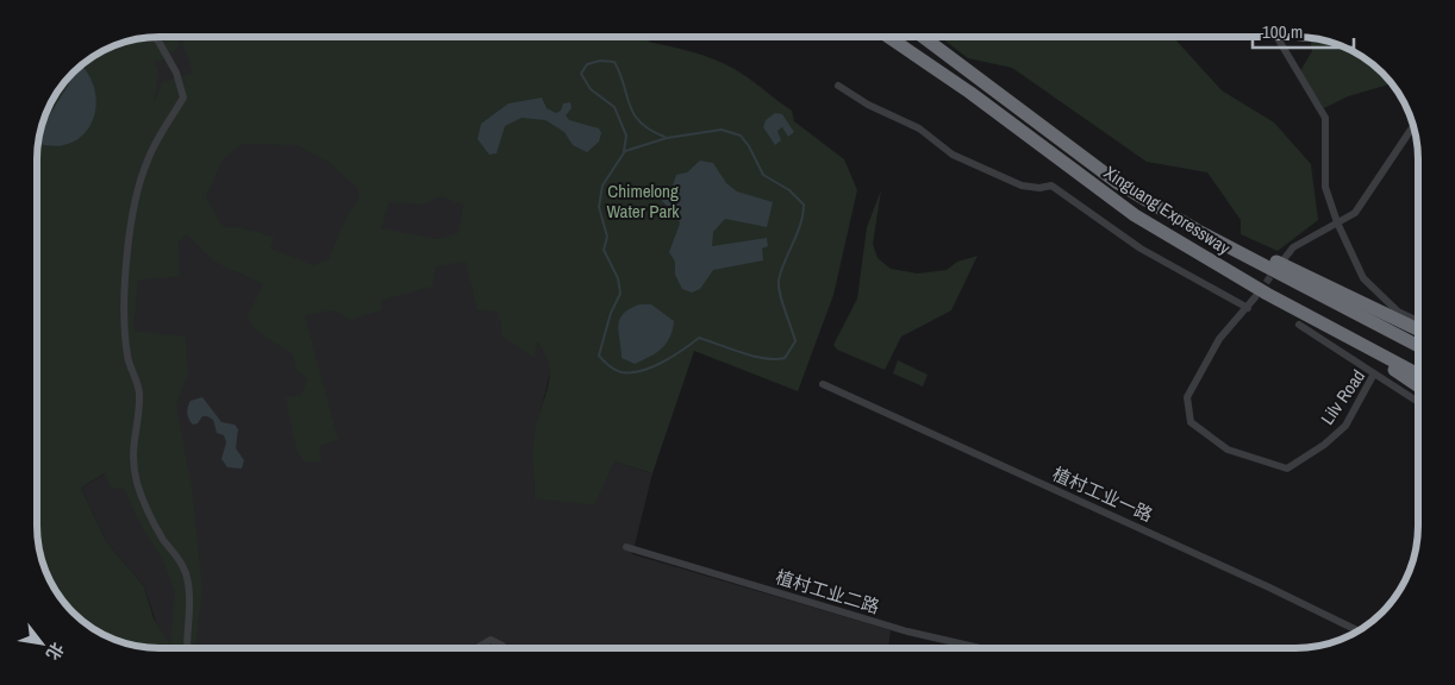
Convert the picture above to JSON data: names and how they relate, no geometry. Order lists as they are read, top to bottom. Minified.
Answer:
{"streets":{"highway":["Xinguang Expressway"],"street":["Lilv Road","植村工业一路","植村工业二路"]},"parks":["Chimelong Water Park"],"scale_bar":"100 m","north":"bottom right"}
